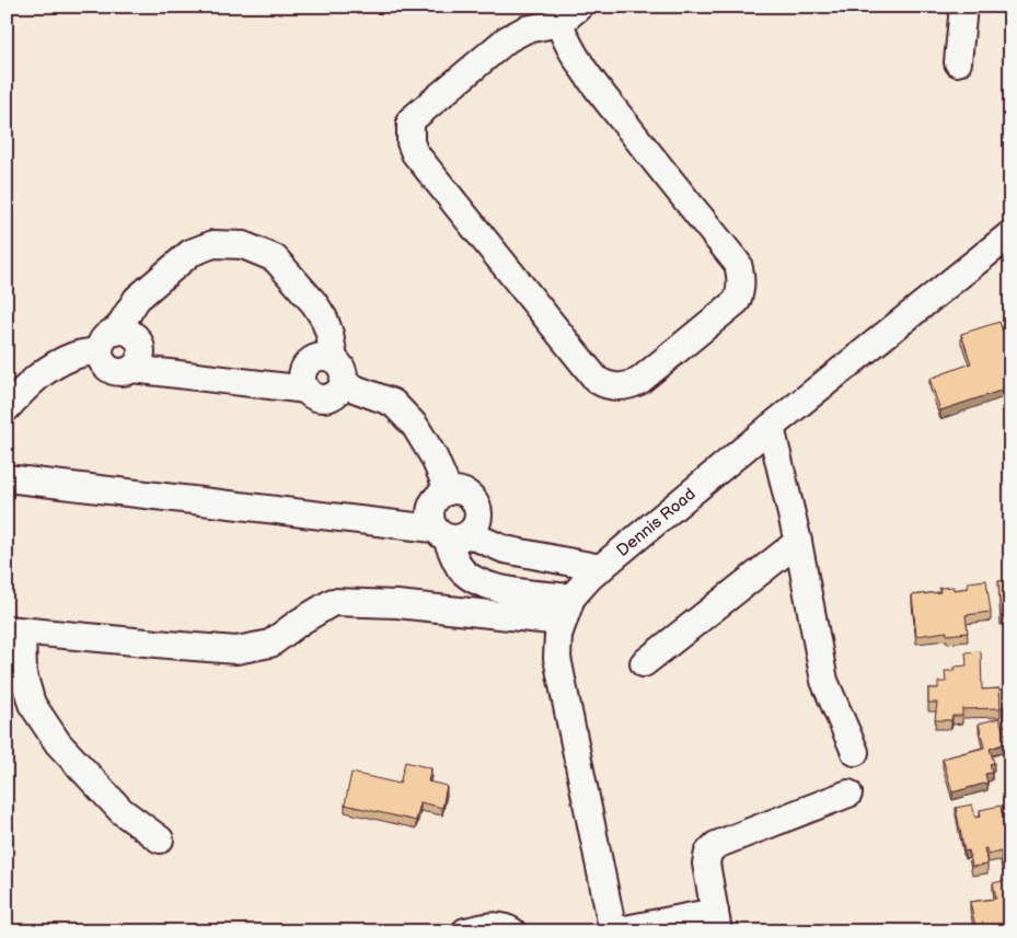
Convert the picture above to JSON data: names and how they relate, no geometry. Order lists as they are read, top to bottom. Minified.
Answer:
{"streets":{"street":["Dennis Road"]}}
